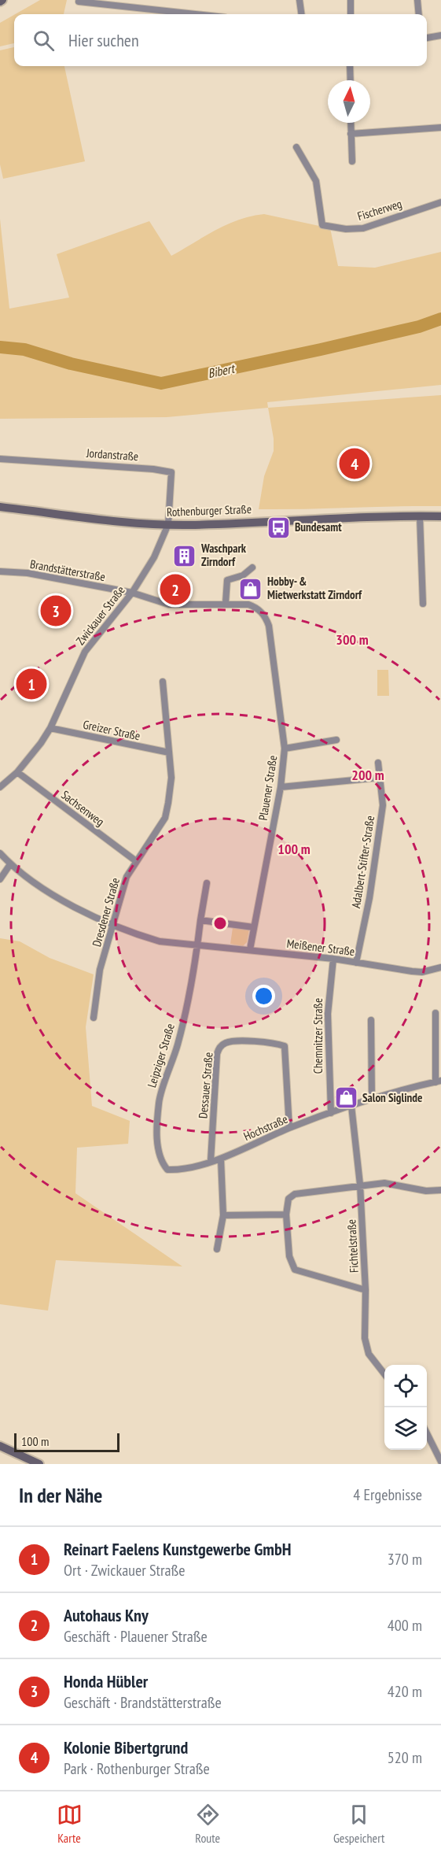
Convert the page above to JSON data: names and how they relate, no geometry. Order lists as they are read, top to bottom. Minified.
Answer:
{"streets":{"main road":["Rothenburger Straße"],"street":["Fischerweg","Jordanstraße","Brandstätterstraße","Zwickauer Straße","Greizer Straße","Plauener Straße","Sachsenweg","Adalbert-Stifter-Straße","Dresdener Straße","Meißener Straße","Chemnitzer Straße","Leipziger Straße","Dessauer Straße","Hochstraße","Fichtelstraße"]},"crossings":[["Jordanstraße","Rothenburger Straße"],["Jordanstraße","Zwickauer Straße"],["Rothenburger Straße","Zwickauer Straße"],["Brandstätterstraße","Zwickauer Straße"],["Brandstätterstraße","Plauener Straße"],["Zwickauer Straße","Greizer Straße"],["Zwickauer Straße","Plauener Straße"],["Zwickauer Straße","Sachsenweg"],["Greizer Straße","Dresdener Straße"],["Plauener Straße","Meißener Straße"],["Sachsenweg","Dresdener Straße"],["Adalbert-Stifter-Straße","Meißener Straße"],["Dresdener Straße","Meißener Straße"],["Meißener Straße","Chemnitzer Straße"],["Meißener Straße","Leipziger Straße"],["Chemnitzer Straße","Hochstraße"],["Leipziger Straße","Hochstraße"],["Dessauer Straße","Hochstraße"],["Hochstraße","Fichtelstraße"]],"water":["Bibert"],"places":{"bus stop":["Bundesamt"],"building":["Waschpark Zirndorf"],"shop":["Hobby- & Mietwerkstatt Zirndorf","Salon Siglinde"]},"scale_bar":"100 m","north":"top","page":{"search":"Hier suchen","pins":["4","2","3","1"],"scale":"100 m","heading":["In der Nähe","4 Ergebnisse"],"list":[{"mark":"1","name":"Reinart Faelens Kunstgewerbe GmbH","note":"Ort · Zwickauer Straße","value":"370 m"},{"mark":"2","name":"Autohaus Kny","note":"Geschäft · Plauener Straße","value":"400 m"},{"mark":"3","name":"Honda Hübler","note":"Geschäft · Brandstätterstraße","value":"420 m"},{"mark":"4","name":"Kolonie Bibertgrund","note":"Park · Rothenburger Straße","value":"520 m"}],"nav":["Karte","Route","Gespeichert"]},"rings":["300 m","200 m","100 m"]}
